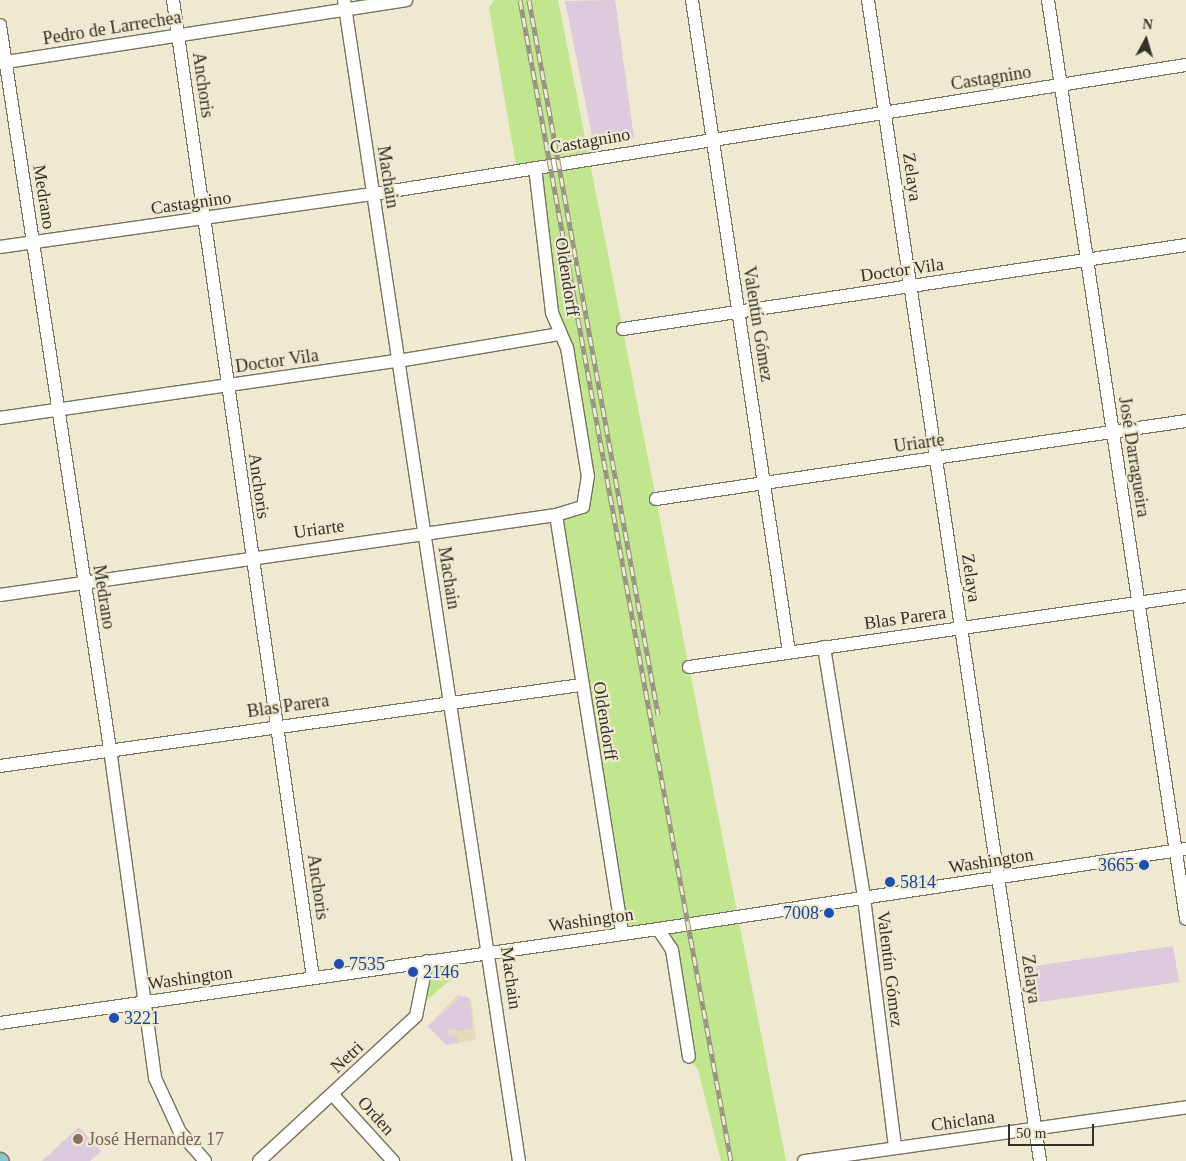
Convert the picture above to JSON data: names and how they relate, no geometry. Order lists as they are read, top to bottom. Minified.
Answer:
{"streets":{"street":["Pedro de Larrechea","Castagnino","Anchoris","Machain","Zelaya","Medrano","Doctor Vila","Oldendorff","Valentín Gómez","Uriarte","José Darragueira","Blas Parera","Washington","Netri","Orden","Chiclana"]},"crossings":[["Pedro de Larrechea","Anchoris"],["Pedro de Larrechea","Machain"],["Pedro de Larrechea","Medrano"],["Castagnino","Anchoris"],["Castagnino","Machain"],["Castagnino","Zelaya"],["Castagnino","Medrano"],["Castagnino","Oldendorff"],["Castagnino","Valentín Gómez"],["Castagnino","José Darragueira"],["Anchoris","Doctor Vila"],["Anchoris","Uriarte"],["Anchoris","Blas Parera"],["Anchoris","Washington"],["Machain","Doctor Vila"],["Machain","Uriarte"],["Machain","Blas Parera"],["Machain","Washington"],["Zelaya","Doctor Vila"],["Zelaya","Uriarte"],["Zelaya","Blas Parera"],["Zelaya","Washington"],["Zelaya","Chiclana"],["Medrano","Doctor Vila"],["Medrano","Uriarte"],["Medrano","Blas Parera"],["Medrano","Washington"],["Doctor Vila","Oldendorff"],["Doctor Vila","Valentín Gómez"],["Doctor Vila","José Darragueira"],["Oldendorff","Uriarte"],["Oldendorff","Blas Parera"],["Oldendorff","Washington"],["Valentín Gómez","Uriarte"],["Valentín Gómez","Blas Parera"],["Valentín Gómez","Washington"],["Valentín Gómez","Chiclana"],["Uriarte","José Darragueira"],["José Darragueira","Blas Parera"],["José Darragueira","Washington"],["Washington","Netri"],["Netri","Orden"]],"places":["3665","5814","7008","7535","2146","3221","José Hernandez 17"],"scale_bar":"50 m","north":"top"}
